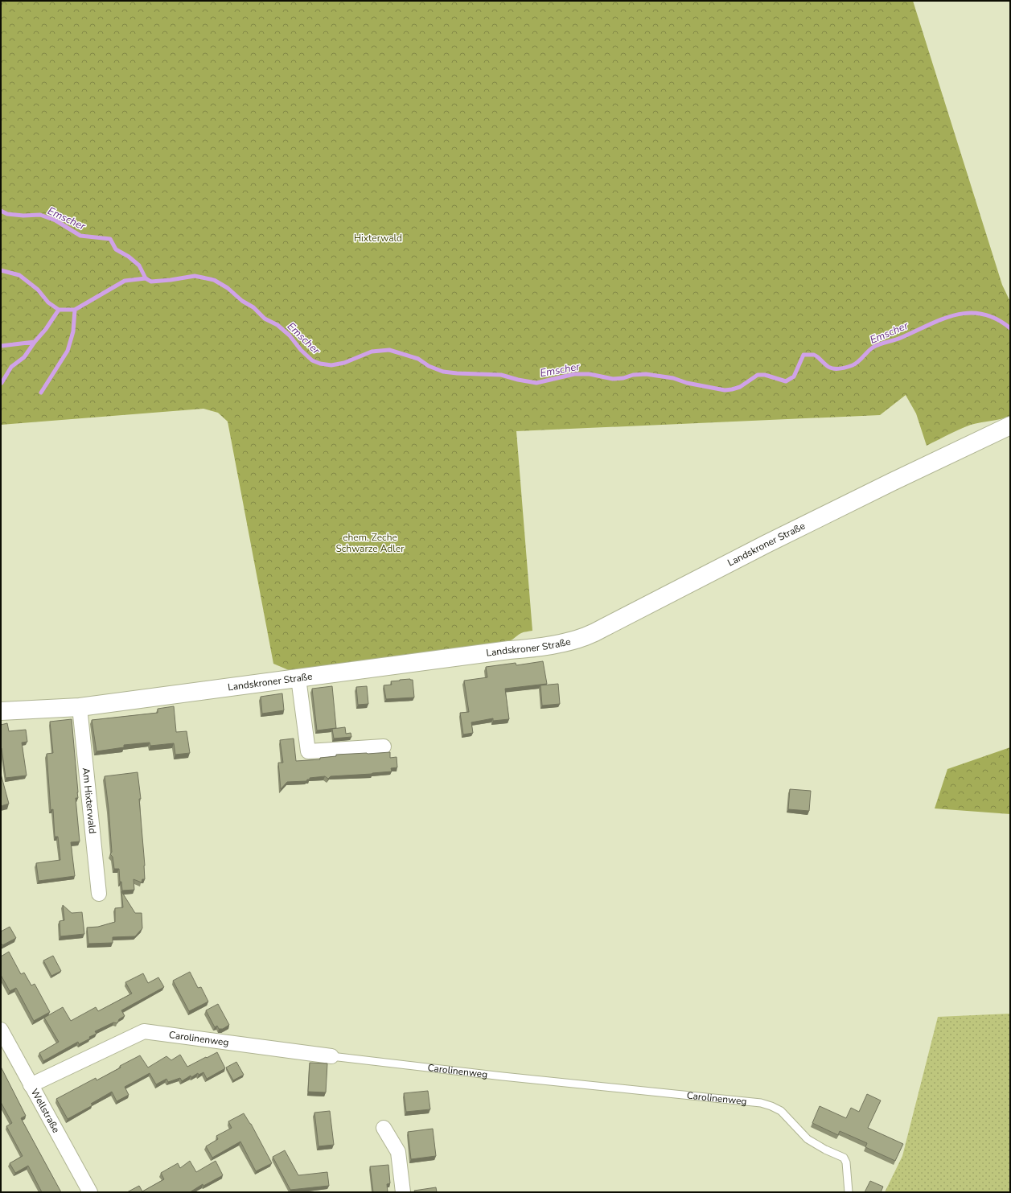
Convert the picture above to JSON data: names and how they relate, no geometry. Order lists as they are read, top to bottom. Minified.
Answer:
{"streets":{"street":["Landskroner Straße","Am Hixterwald","Carolinenweg","Wellstraße"]},"crossings":[["Landskroner Straße","Am Hixterwald"],["Carolinenweg","Wellstraße"]],"water":["Emscher"],"parks":["Hixterwald","ehem. Zeche Schwarze Adler"]}
